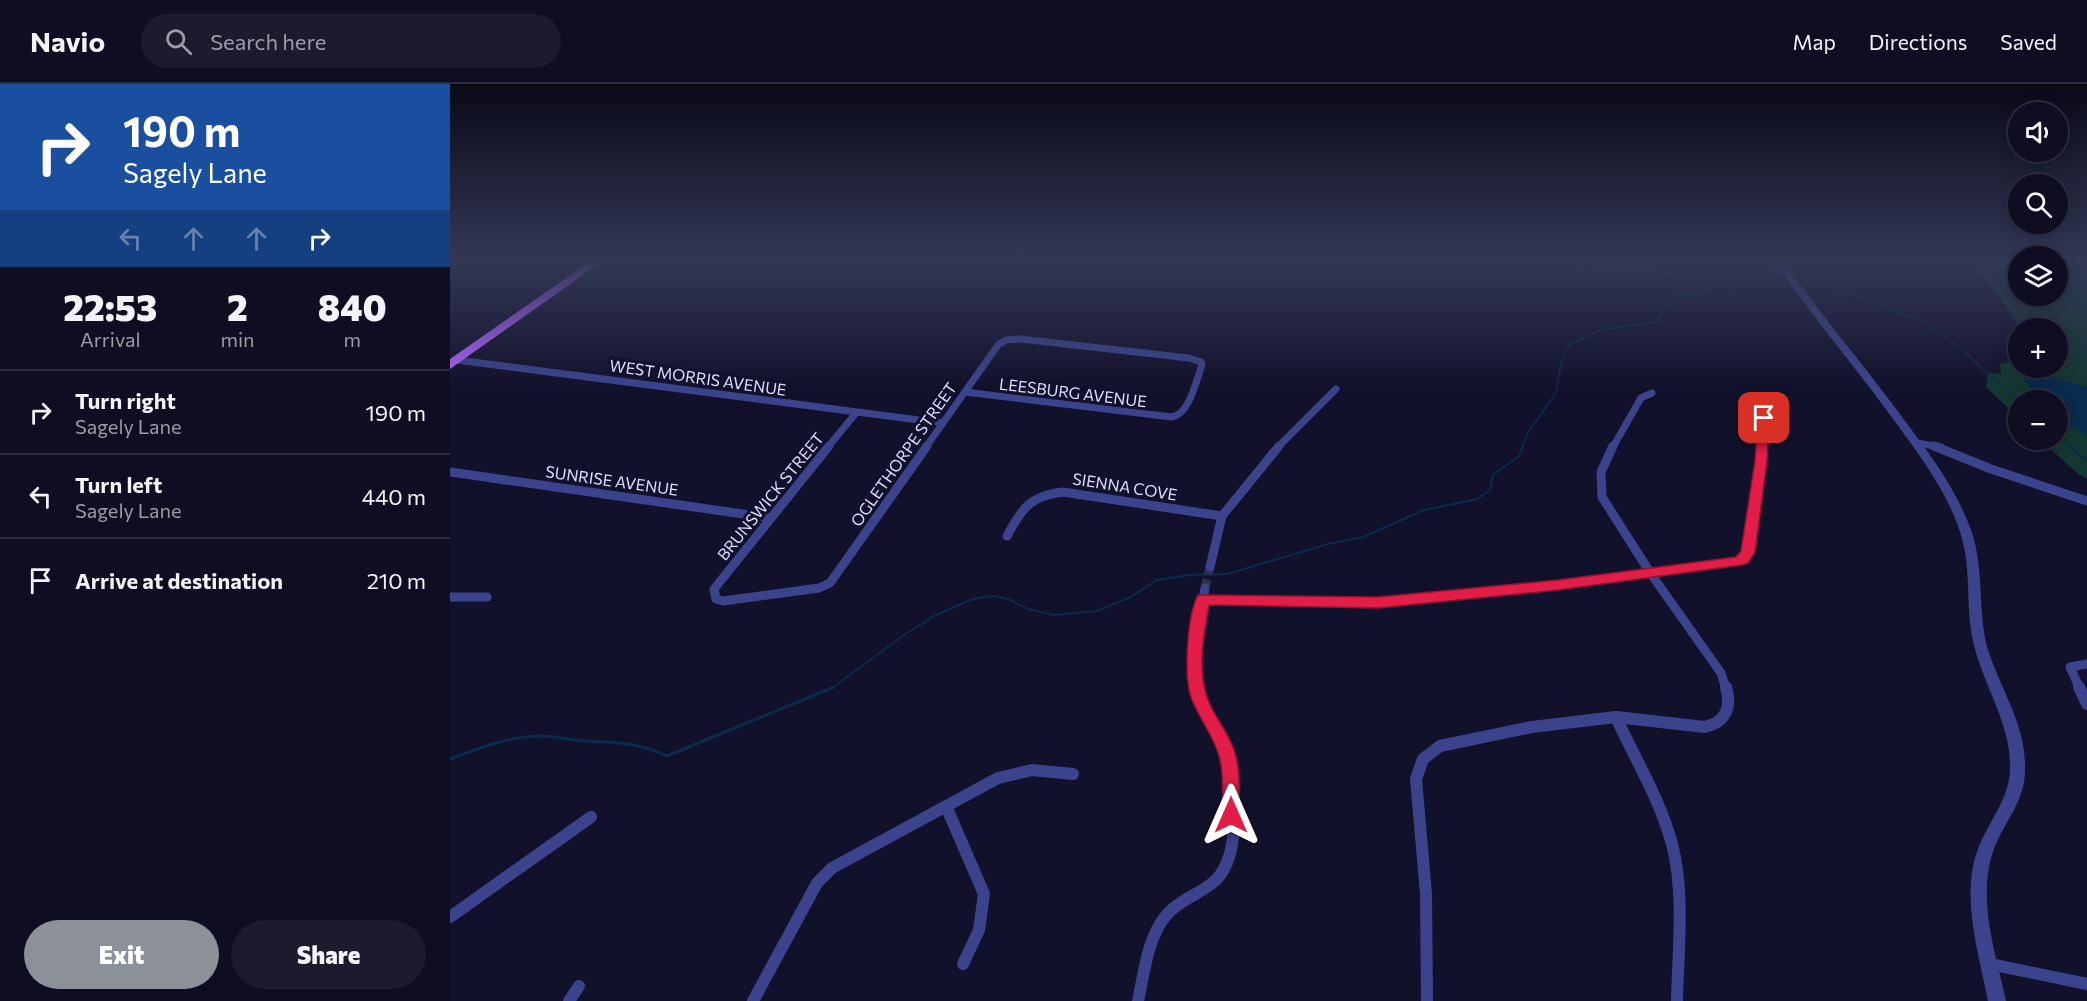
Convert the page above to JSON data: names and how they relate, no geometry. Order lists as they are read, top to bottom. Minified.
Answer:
{"streets":{"street":["WEST MORRIS AVENUE","LEESBURG AVENUE","OGLETHORPE STREET","SUNRISE AVENUE","SIENNA COVE","BRUNSWICK STREET"]},"crossings":[["WEST MORRIS AVENUE","OGLETHORPE STREET"],["WEST MORRIS AVENUE","BRUNSWICK STREET"],["LEESBURG AVENUE","OGLETHORPE STREET"],["OGLETHORPE STREET","BRUNSWICK STREET"],["SUNRISE AVENUE","BRUNSWICK STREET"]],"page":{"header":"Navio","search":"Search here","nav":["Map","Directions","Saved"],"turn":["190 m","Sagely Lane"],"map_buttons":["+","−"],"eta":["22:53","Arrival","2","min","840","m"],"list":[{"name":"Turn right","note":"Sagely Lane","value":"190 m"},{"name":"Turn left","note":"Sagely Lane","value":"440 m"},{"name":"Arrive at destination","value":"210 m"}],"buttons":["Exit","Share"]}}
